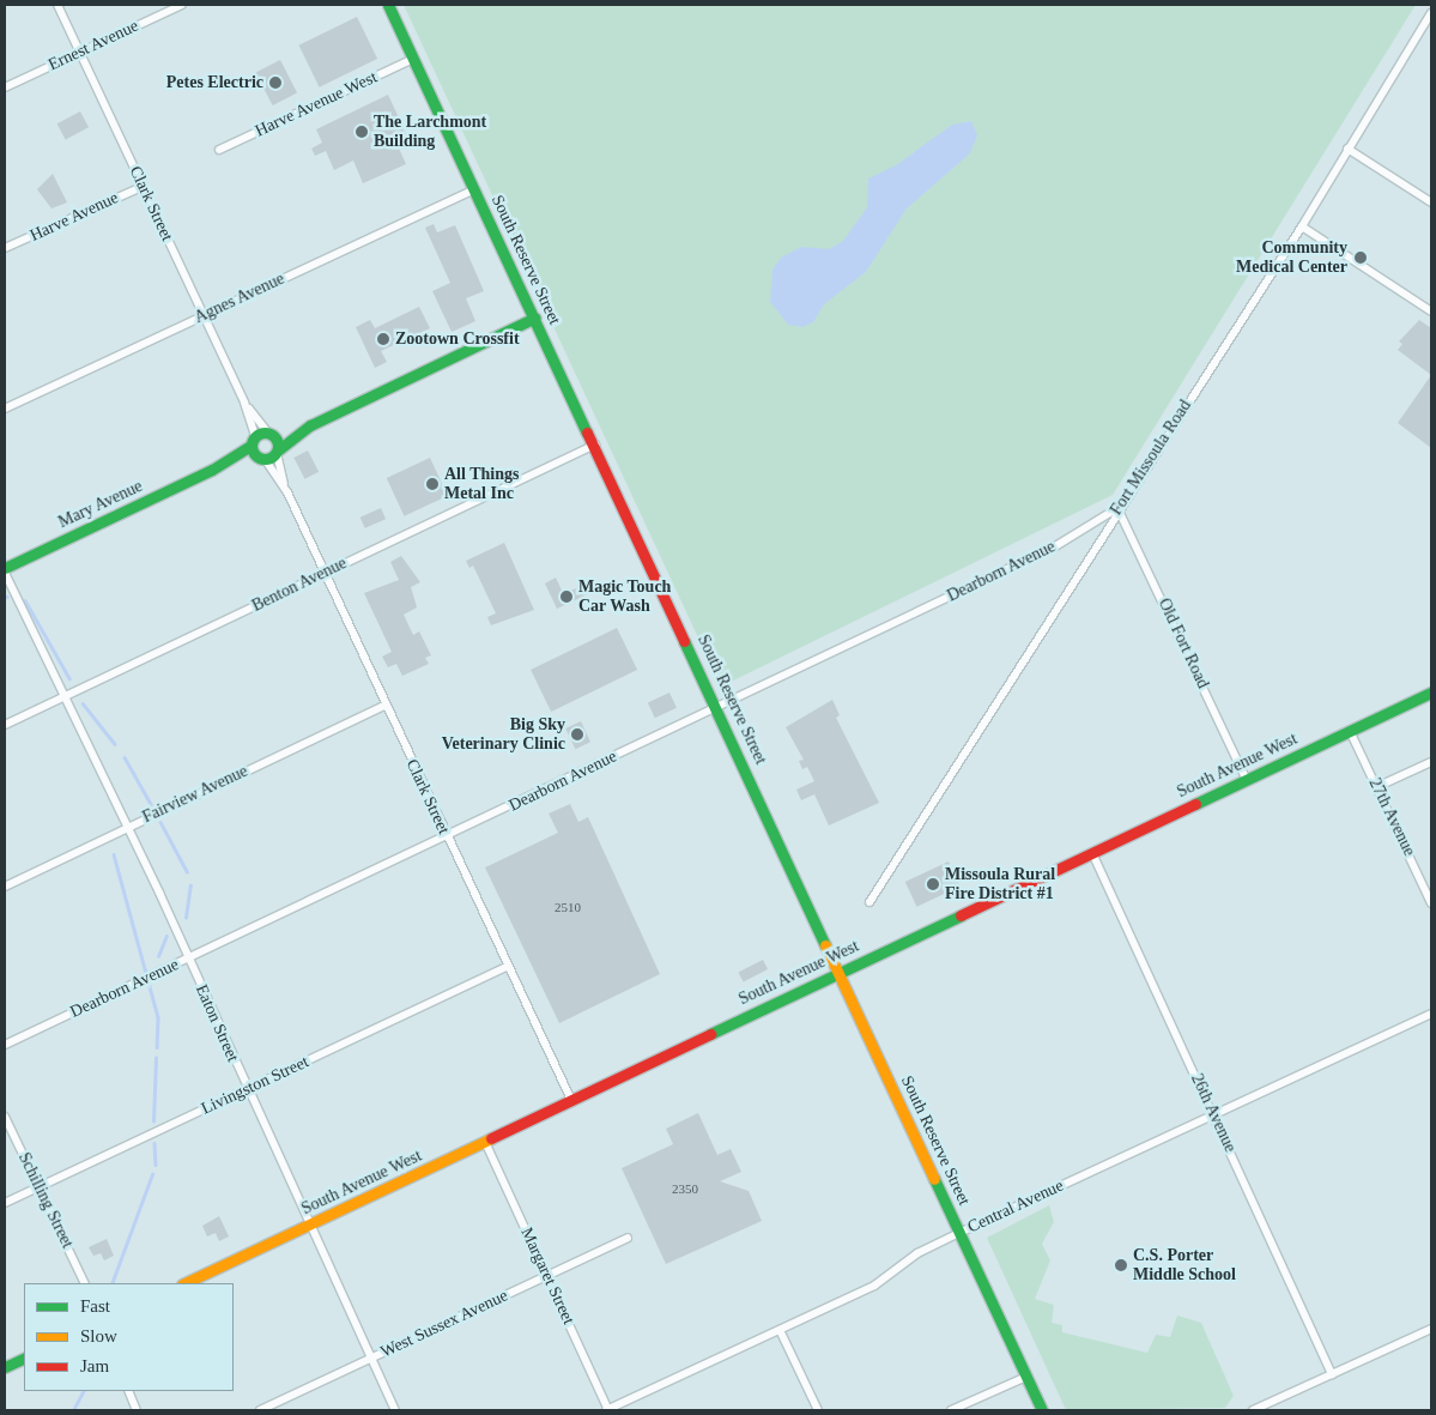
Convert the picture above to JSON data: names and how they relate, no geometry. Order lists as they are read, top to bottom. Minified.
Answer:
{"streets":{"main road":["South Reserve Street","Mary Avenue","South Avenue West"],"street":["Ernest Avenue","Harve Avenue West","Clark Street","Harve Avenue","Agnes Avenue","Fort Missoula Road","Dearborn Avenue","Benton Avenue","Old Fort Road","Fairview Avenue","27th Avenue","Eaton Street","Livingston Street","26th Avenue","Schilling Street","Central Avenue","Margaret Street","West Sussex Avenue"]},"crossings":[["Ernest Avenue","Clark Street"],["Harve Avenue West","South Reserve Street"],["Clark Street","Harve Avenue"],["Clark Street","Agnes Avenue"],["Clark Street","Mary Avenue"],["Clark Street","Dearborn Avenue"],["Clark Street","Benton Avenue"],["Clark Street","South Avenue West"],["Clark Street","Fairview Avenue"],["Clark Street","Livingston Street"],["South Reserve Street","Agnes Avenue"],["South Reserve Street","Dearborn Avenue"],["South Reserve Street","Benton Avenue"],["South Reserve Street","South Avenue West"],["South Reserve Street","Central Avenue"],["Fort Missoula Road","Dearborn Avenue"],["Fort Missoula Road","Old Fort Road"],["Dearborn Avenue","Old Fort Road"],["Dearborn Avenue","Eaton Street"],["Benton Avenue","Eaton Street"],["Old Fort Road","South Avenue West"],["South Avenue West","27th Avenue"],["South Avenue West","Eaton Street"],["South Avenue West","26th Avenue"],["South Avenue West","Margaret Street"],["Fairview Avenue","Eaton Street"],["Eaton Street","Livingston Street"],["Eaton Street","West Sussex Avenue"],["Livingston Street","Schilling Street"],["26th Avenue","Central Avenue"],["Central Avenue","Margaret Street"],["Margaret Street","West Sussex Avenue"]],"places":["Petes Electric","The Larchmont Building","Community Medical Center","Zootown Crossfit","All Things Metal Inc","Magic Touch Car Wash","Big Sky Veterinary Clinic","Missoula Rural Fire District #1","C.S. Porter Middle School"],"house_numbers":["2510","2350"],"legend":["Fast","Slow","Jam"]}
